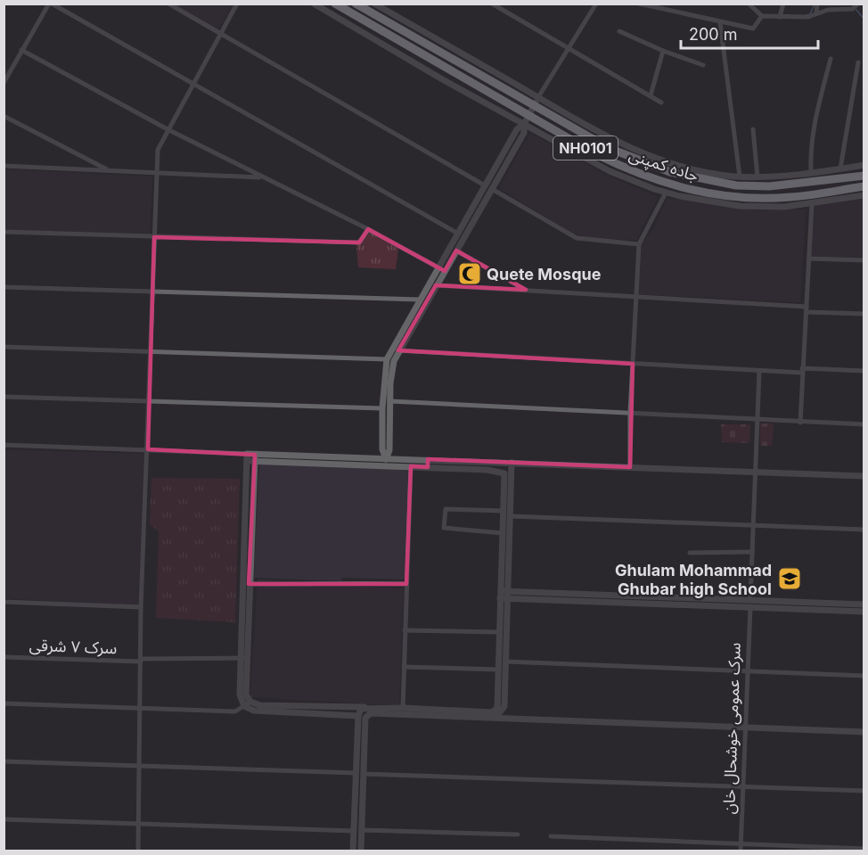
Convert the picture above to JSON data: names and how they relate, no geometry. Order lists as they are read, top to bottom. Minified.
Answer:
{"streets":{"highway":["NH0101","جاده کمپنی"],"street":["سرک ۷ شرقی","سرک عمومی خوشحال خان"]},"places":{"mosque":["Quete Mosque"],"school or university":["Ghulam Mohammad Ghubar high School"]},"scale_bar":"200 m"}
